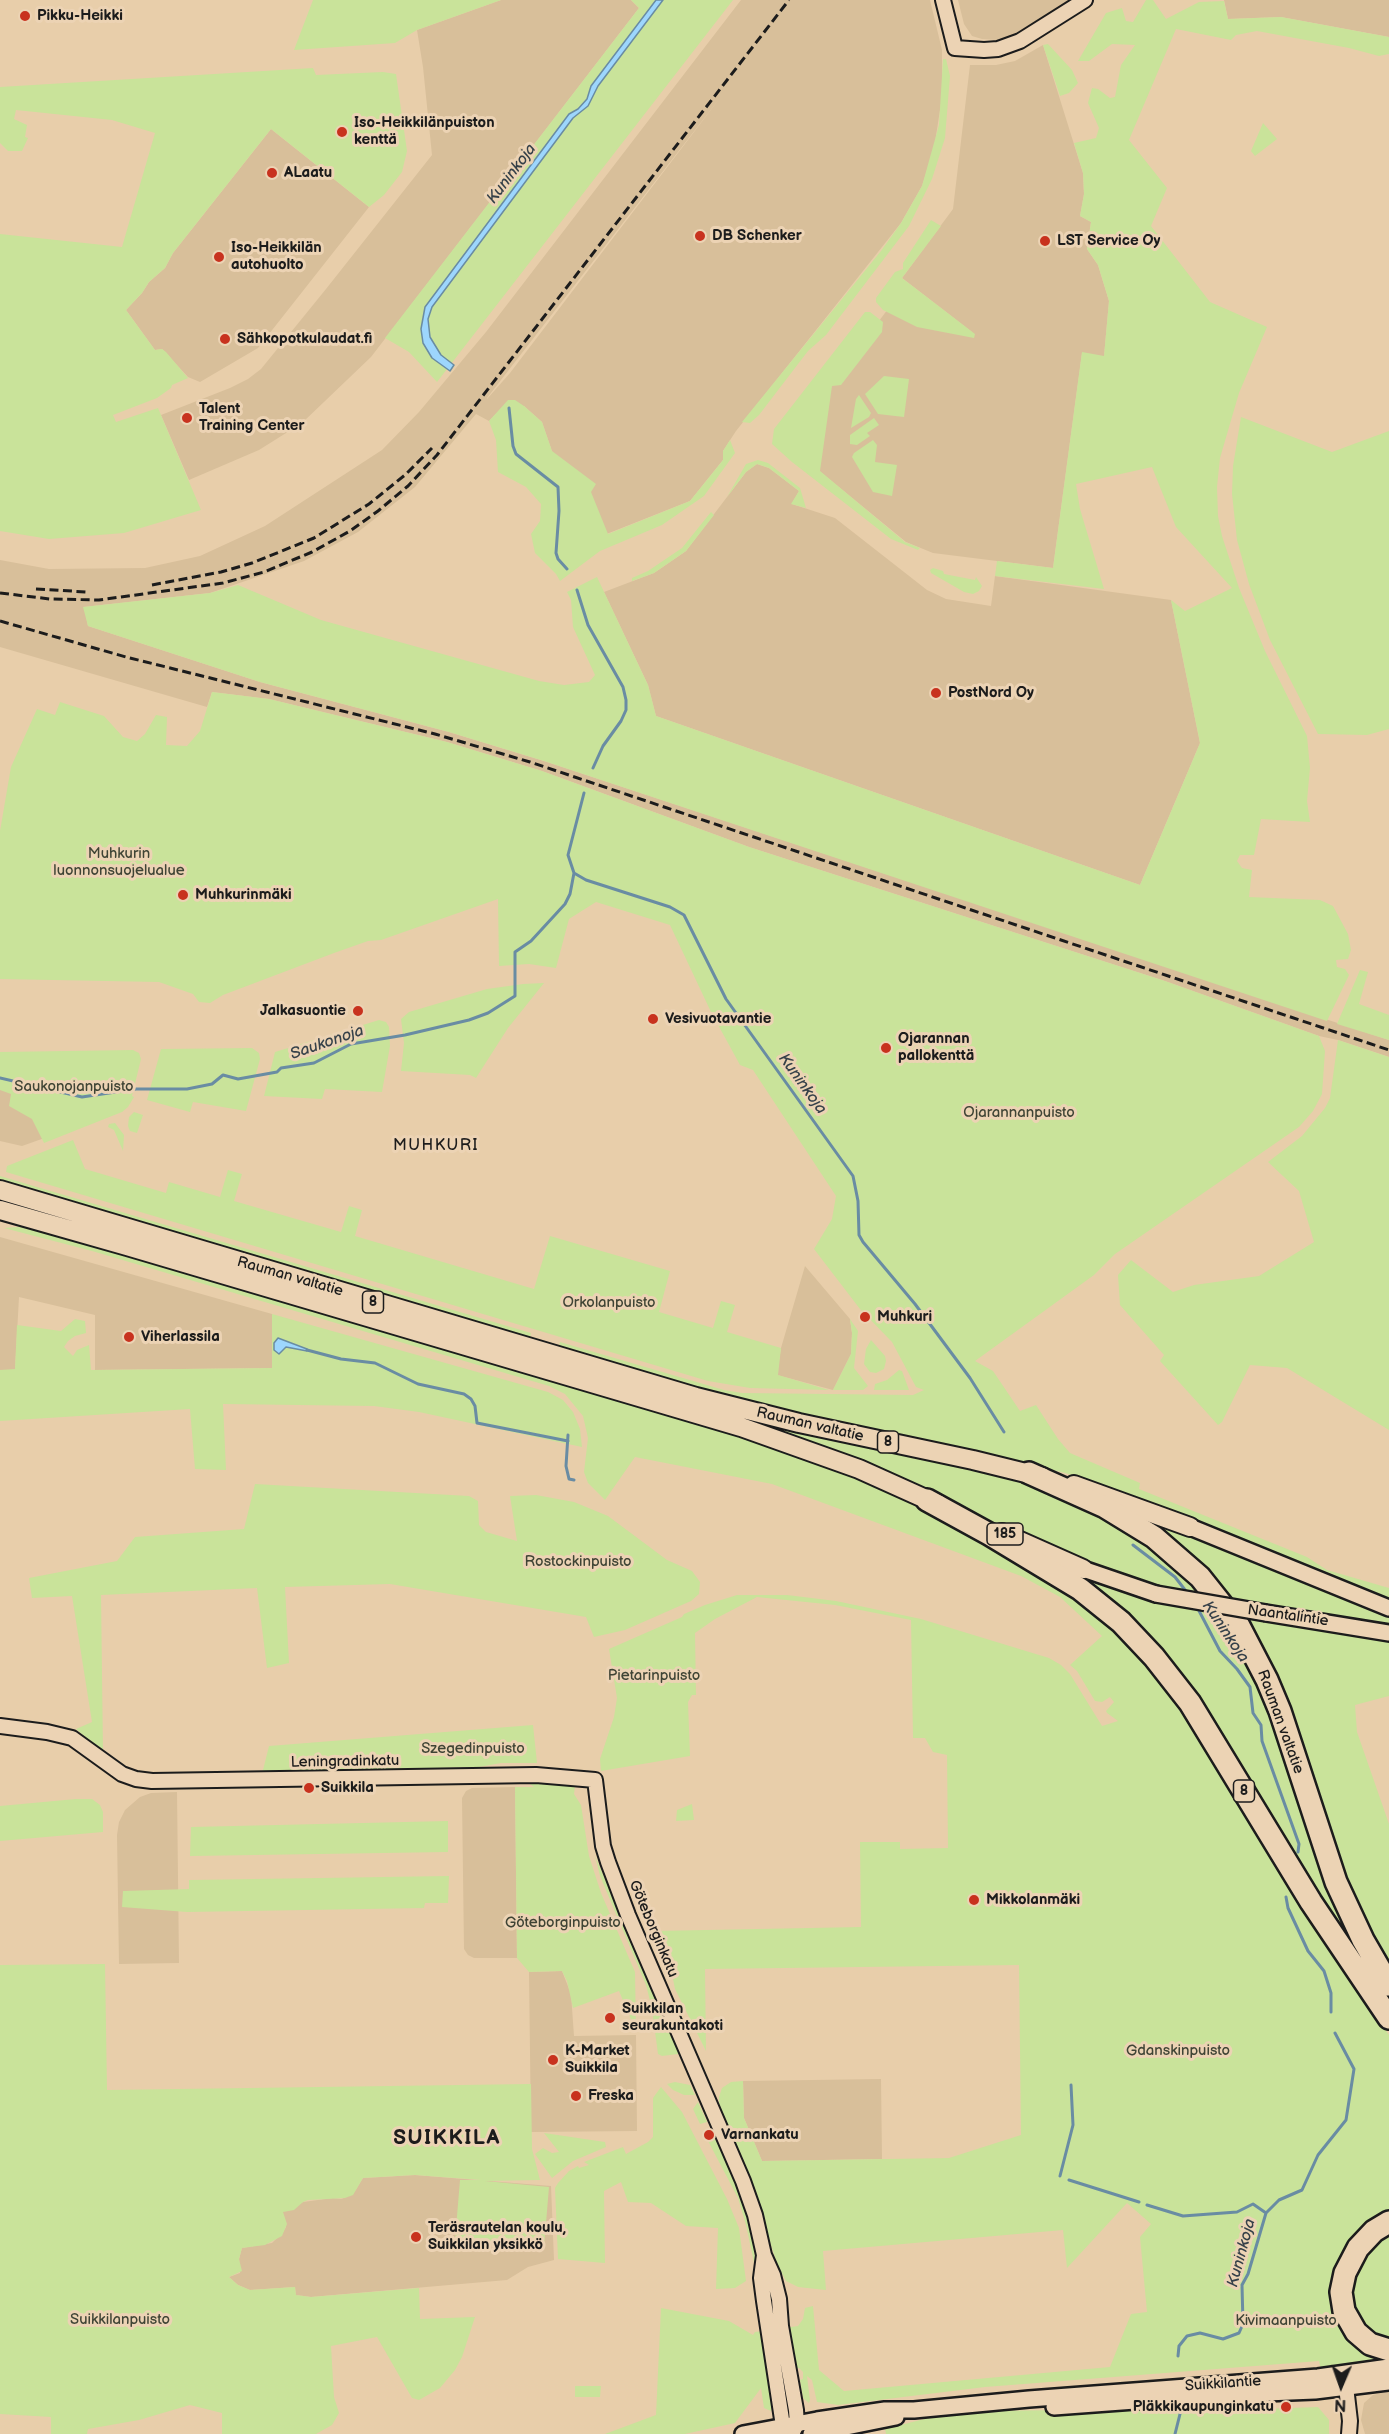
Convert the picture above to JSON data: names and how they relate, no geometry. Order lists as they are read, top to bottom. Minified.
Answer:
{"streets":{"highway":["Rauman valtatie","8","185"],"main road":["Naantalintie","Suikkilantie"],"street":["Leningradinkatu","Göteborginkatu"]},"crossings":[["Rauman valtatie","185"],["185","Naantalintie"],["Leningradinkatu","Göteborginkatu"],["Göteborginkatu","Suikkilantie"]],"districts":["MUHKURI","SUIKKILA"],"water":["Kuninkoja","Saukonoja"],"parks":["Muhkurin luonnonsuojelualue","Saukonojanpuisto","Ojarannanpuisto","Orkolanpuisto","Rostockinpuisto","Pietarinpuisto","Szegedinpuisto","Göteborginpuisto","Gdanskinpuisto","Suikkilanpuisto","Kivimaanpuisto"],"places":["Pikku-Heikki","Iso-Heikkilänpuiston kenttä","ALaatu","DB Schenker","LST Service Oy","Iso-Heikkilän autohuolto","Sähkopotkulaudat.fi","Talent Training Center","PostNord Oy","Muhkurinmäki","Jalkasuontie","Vesivuotavantie","Ojarannan pallokenttä","Muhkuri","Viherlassila","Suikkila","Mikkolanmäki","Suikkilan seurakuntakoti","K-Market Suikkila","Freska","Varnankatu","Teräsrautelan koulu, Suikkilan yksikkö","Pläkkikaupunginkatu"],"north":"bottom"}
